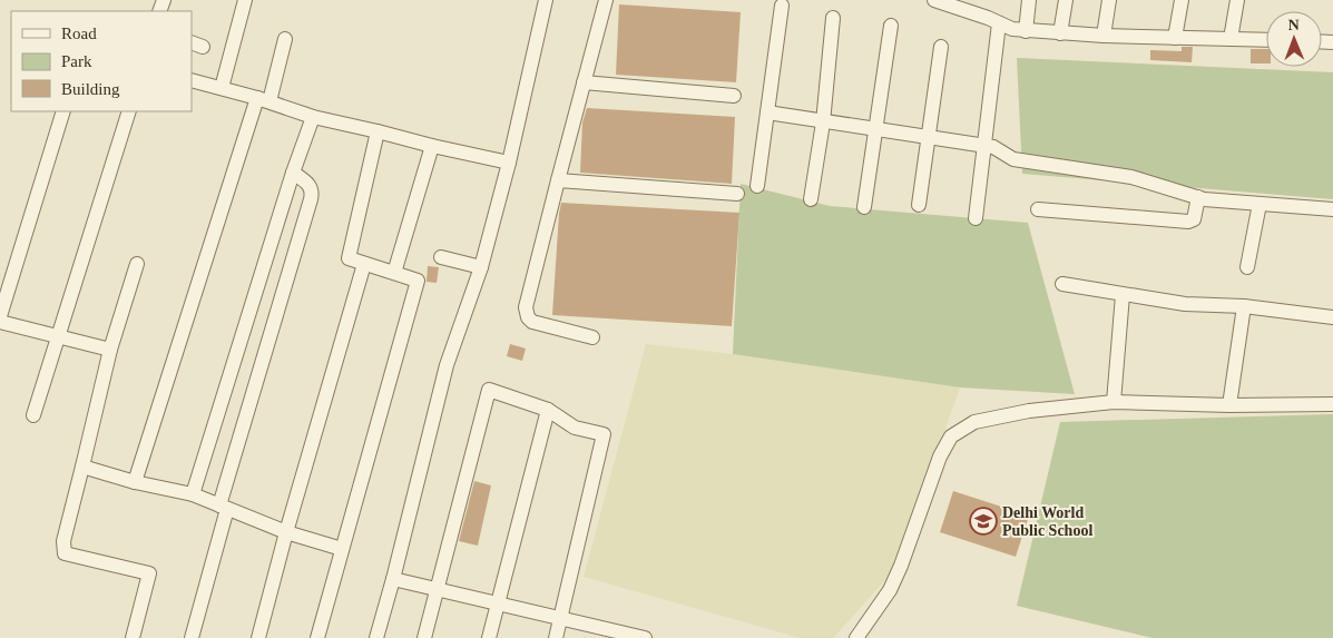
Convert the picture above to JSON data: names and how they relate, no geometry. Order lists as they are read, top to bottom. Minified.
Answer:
{"places":{"school or university":["Delhi World Public School"]},"legend":["Road","Park","Building"],"north":"top"}
